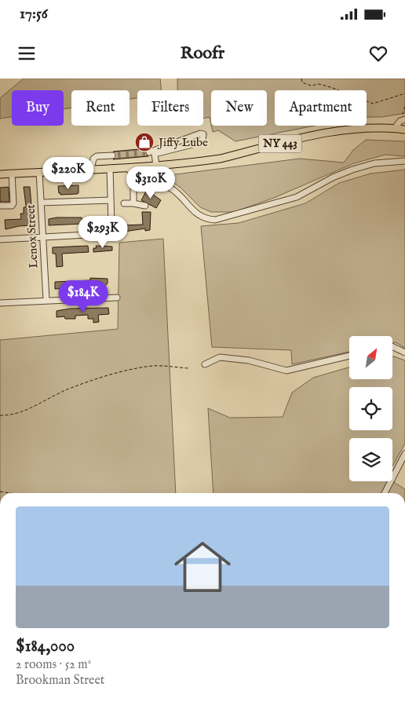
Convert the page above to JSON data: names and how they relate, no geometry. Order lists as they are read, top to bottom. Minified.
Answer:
{"streets":{"main road":["NY 443"],"street":["Lenox Street"]},"crossings":[["NY 443","Lenox Street"]],"places":{"shop":["Jiffy Lube"]},"north":"top right","page":{"status":"17:56","header":"Roofr","chip":["Buy","Rent","Filters","New","Apartment"],"price":["$220K","$310K","$293K","$184K"],"list":[{"name":"$184,000","note":"2 rooms · 52 m² · Brookman Street"}]}}
